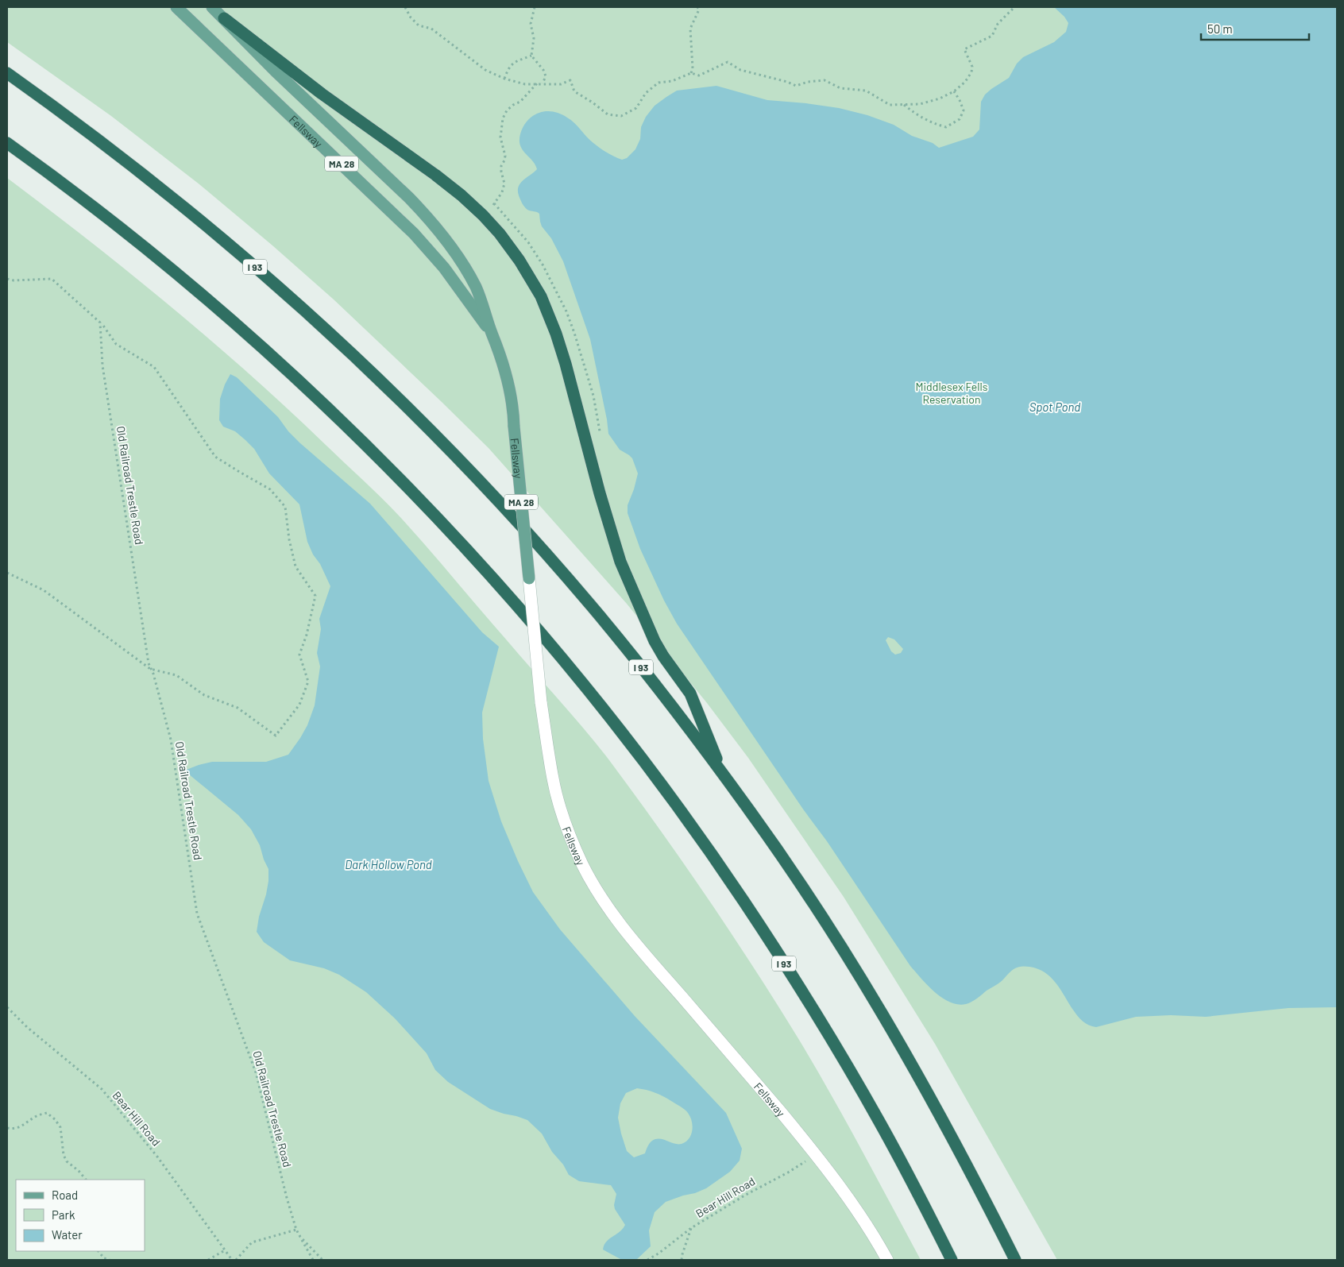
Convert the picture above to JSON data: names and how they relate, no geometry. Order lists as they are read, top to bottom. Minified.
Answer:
{"streets":{"highway":["I 93"],"main road":["Fellsway","MA 28"],"path":["Old Railroad Trestle Road","Bear Hill Road"]},"crossings":[["Fellsway","Bear Hill Road"]],"water":["Spot Pond","Dark Hollow Pond"],"parks":["Middlesex Fells Reservation"],"legend":["Road","Park","Water"],"scale_bar":"50 m"}
